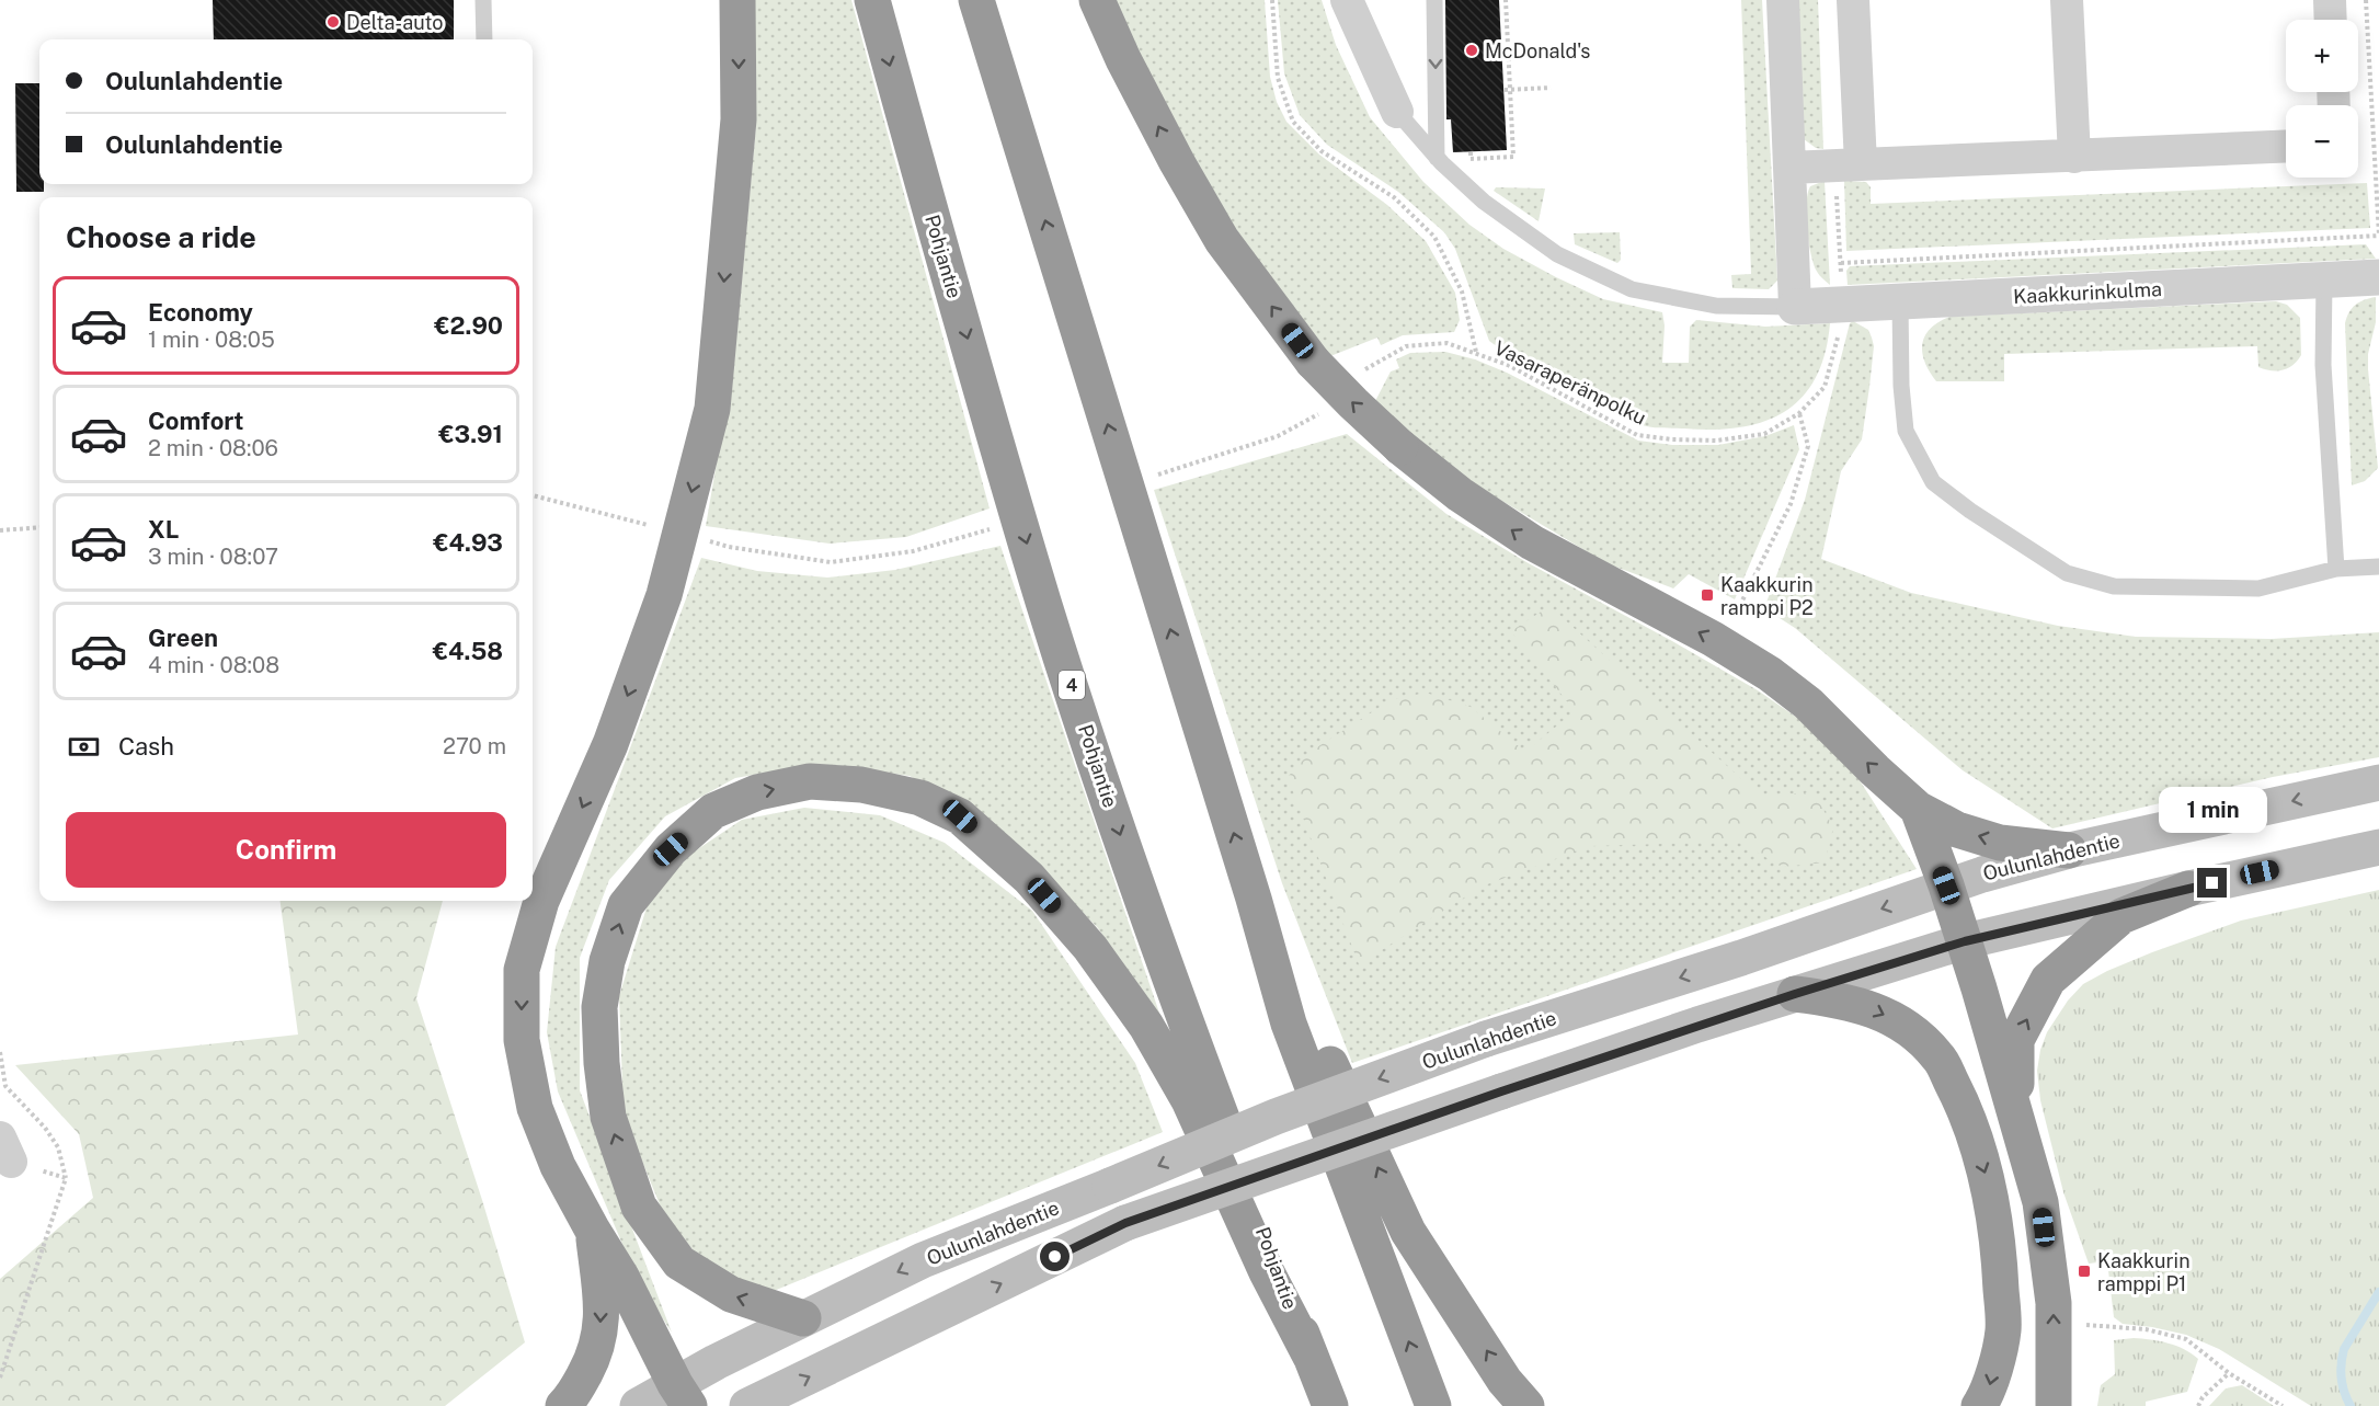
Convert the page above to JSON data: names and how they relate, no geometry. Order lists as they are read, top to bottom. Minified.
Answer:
{"streets":{"highway":["Pohjantie","4"],"main road":["Oulunlahdentie"],"street":["Kaakkurinkulma"],"path":["Vasaraperänpolku"]},"crossings":[["Kaakkurinkulma","Vasaraperänpolku"]],"places":{"other":["Delta-auto","McDonald's"],"transit":["Kaakkurin ramppi P2","Kaakkurin ramppi P1"]},"page":{"map_buttons":["+","−"],"banner":["Oulunlahdentie","Oulunlahdentie"],"heading":"Choose a ride","list":[{"name":"Economy","note":"1 min · 08:05","value":"€2.90"},{"name":"Comfort","note":"2 min · 08:06","value":"€3.91"},{"name":"XL","note":"3 min · 08:07","value":"€4.93"},{"name":"Green","note":"4 min · 08:08","value":"€4.58"}],"pay":["Cash","270 m"],"bubble":"1 min","buttons":"Confirm"}}
